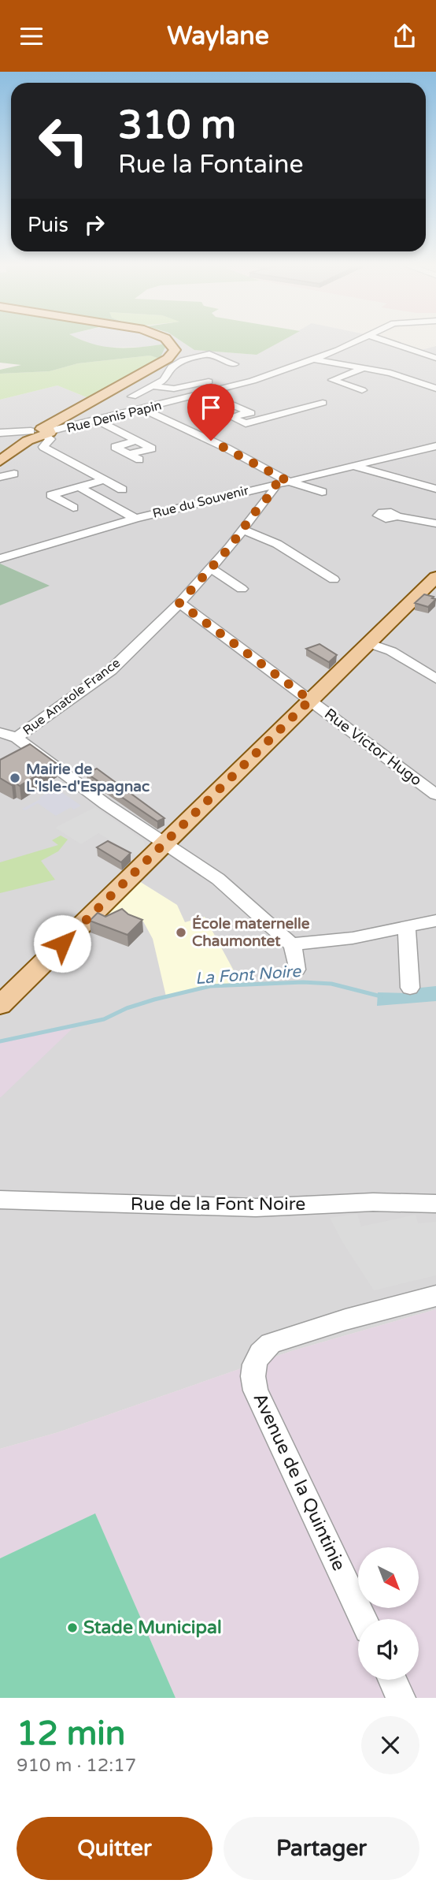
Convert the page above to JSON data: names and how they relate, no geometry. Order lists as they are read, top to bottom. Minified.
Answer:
{"streets":{"street":["Rue Denis Papin","Rue du Souvenir","Rue Anatole France","Rue Victor Hugo","Rue de la Font Noire","Avenue de la Quintinie"]},"crossings":[["Rue du Souvenir","Rue Anatole France"],["Rue Anatole France","Rue Victor Hugo"]],"water":["La Font Noire"],"places":["Mairie de L'Isle-d'Espagnac","École maternelle Chaumontet","Stade Municipal"],"north":"bottom right","page":{"header":"Waylane","turn":["310 m","Rue la Fontaine"],"then":"Puis","heading":["12 min","910 m · 12:17"],"buttons":["Quitter","Partager"]}}
